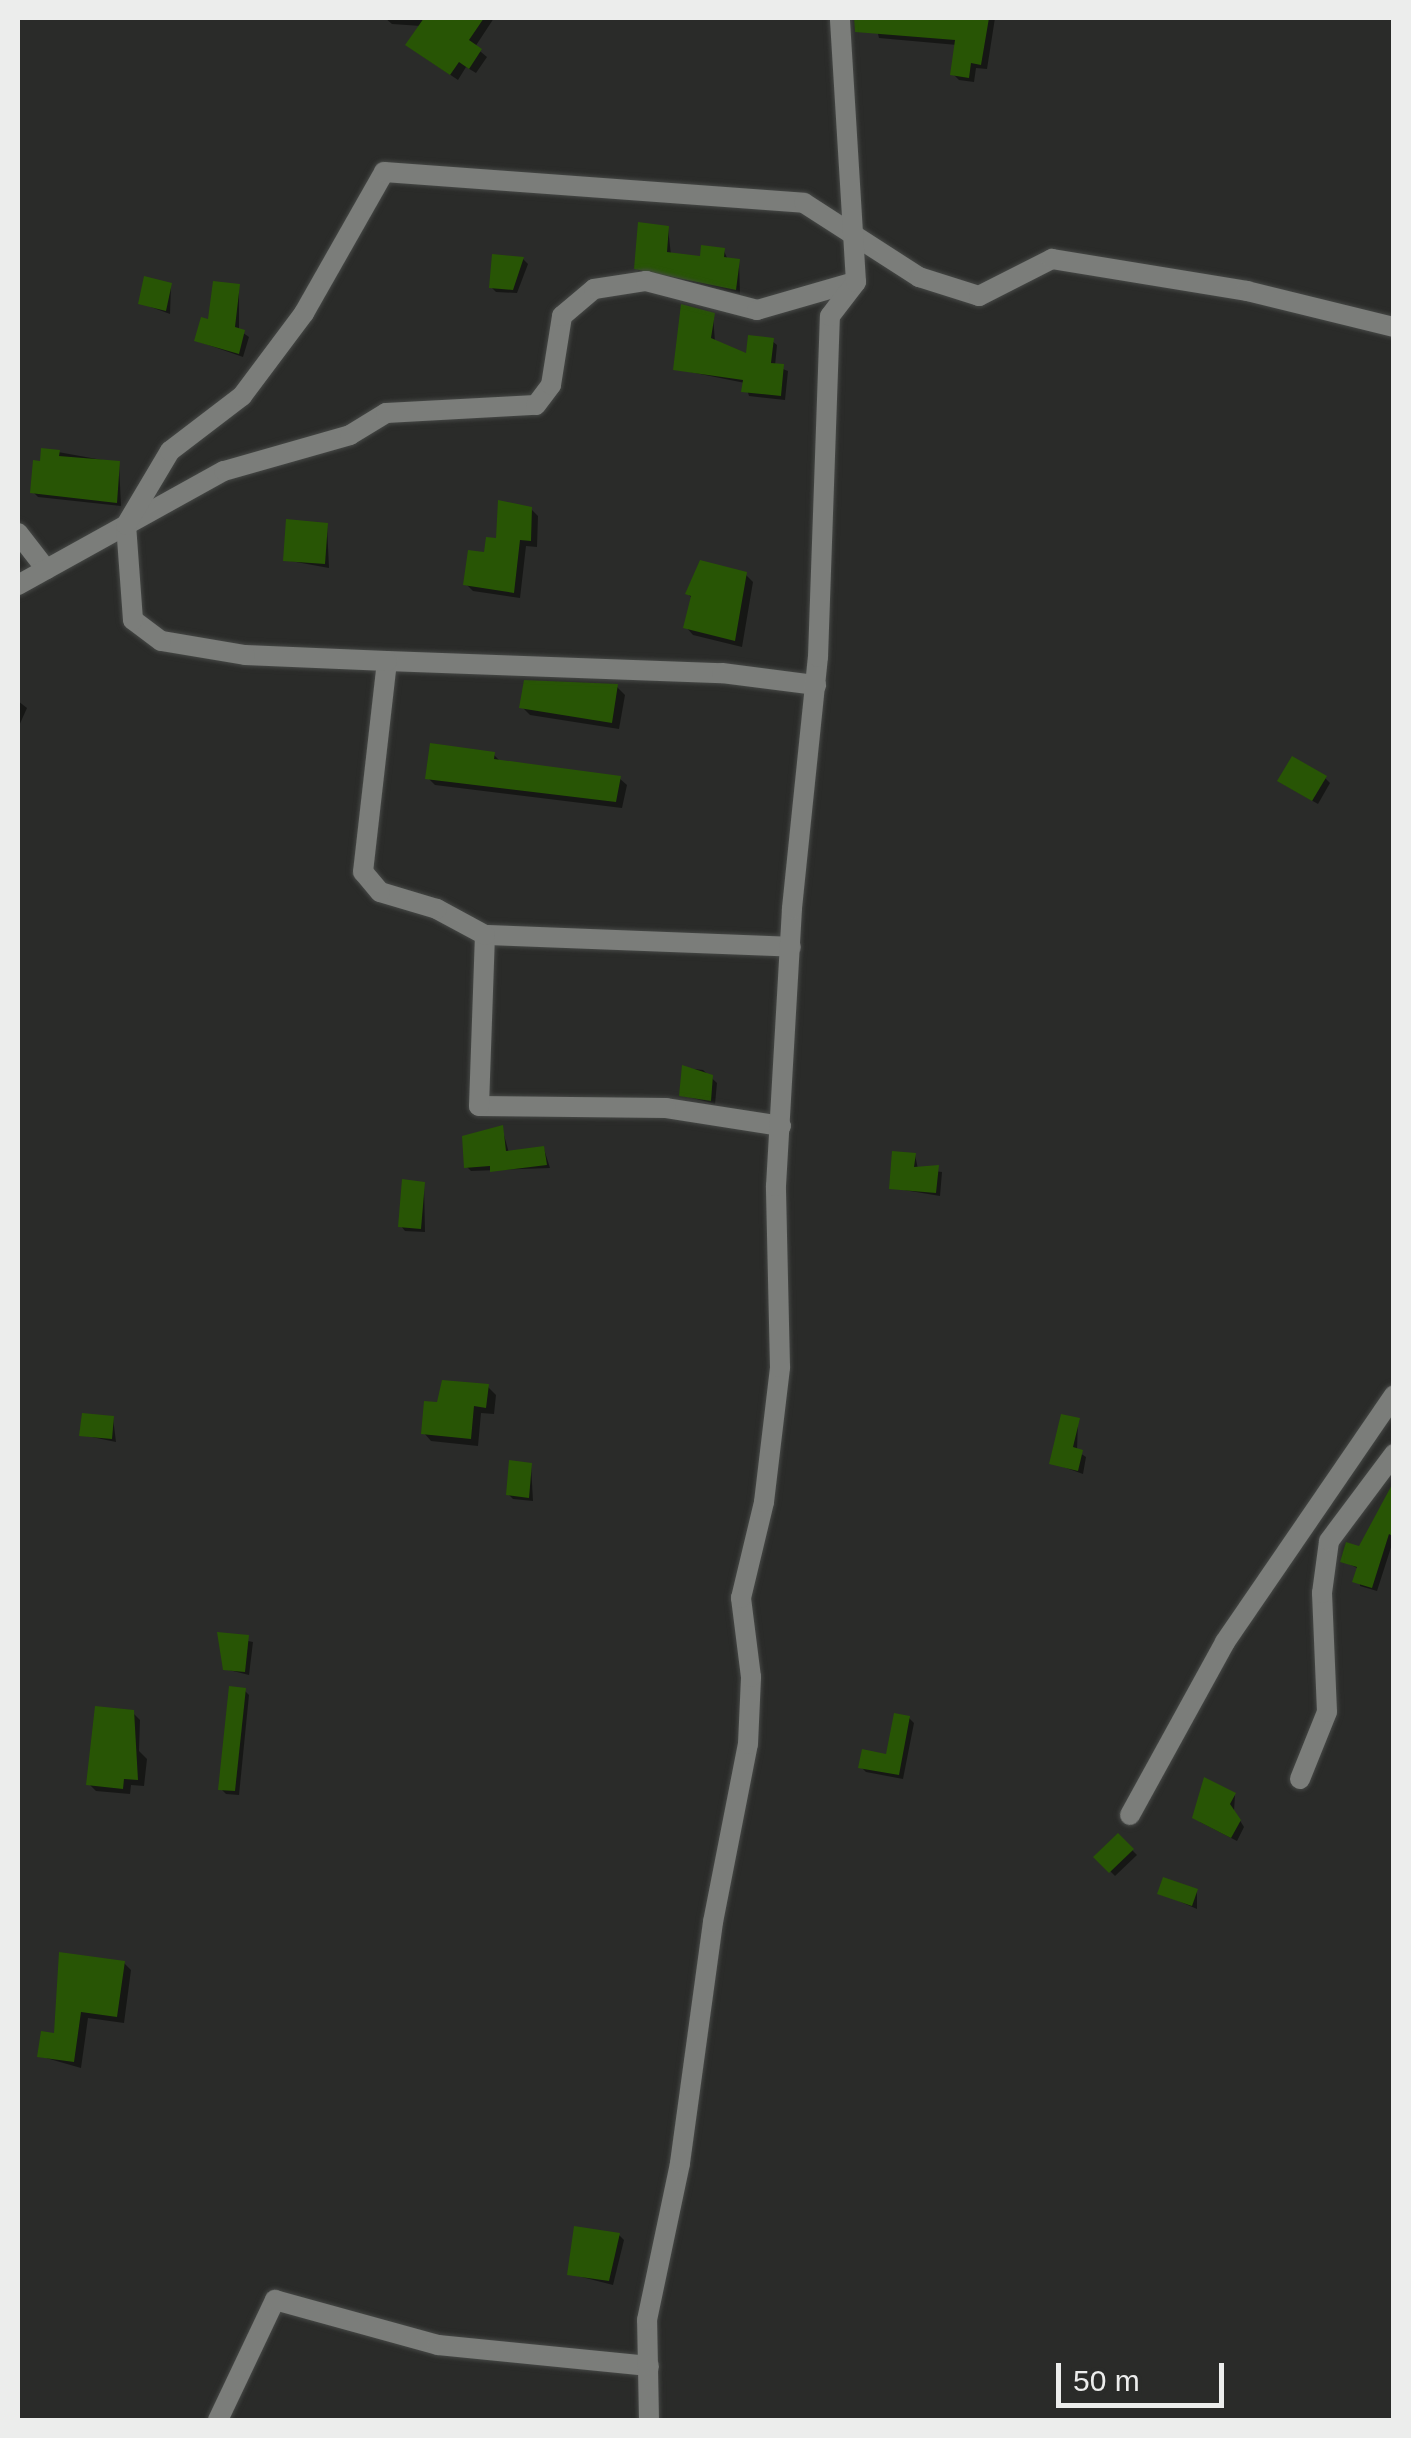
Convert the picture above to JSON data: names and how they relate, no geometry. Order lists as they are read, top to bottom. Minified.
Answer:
{"scale_bar":"50 m"}
